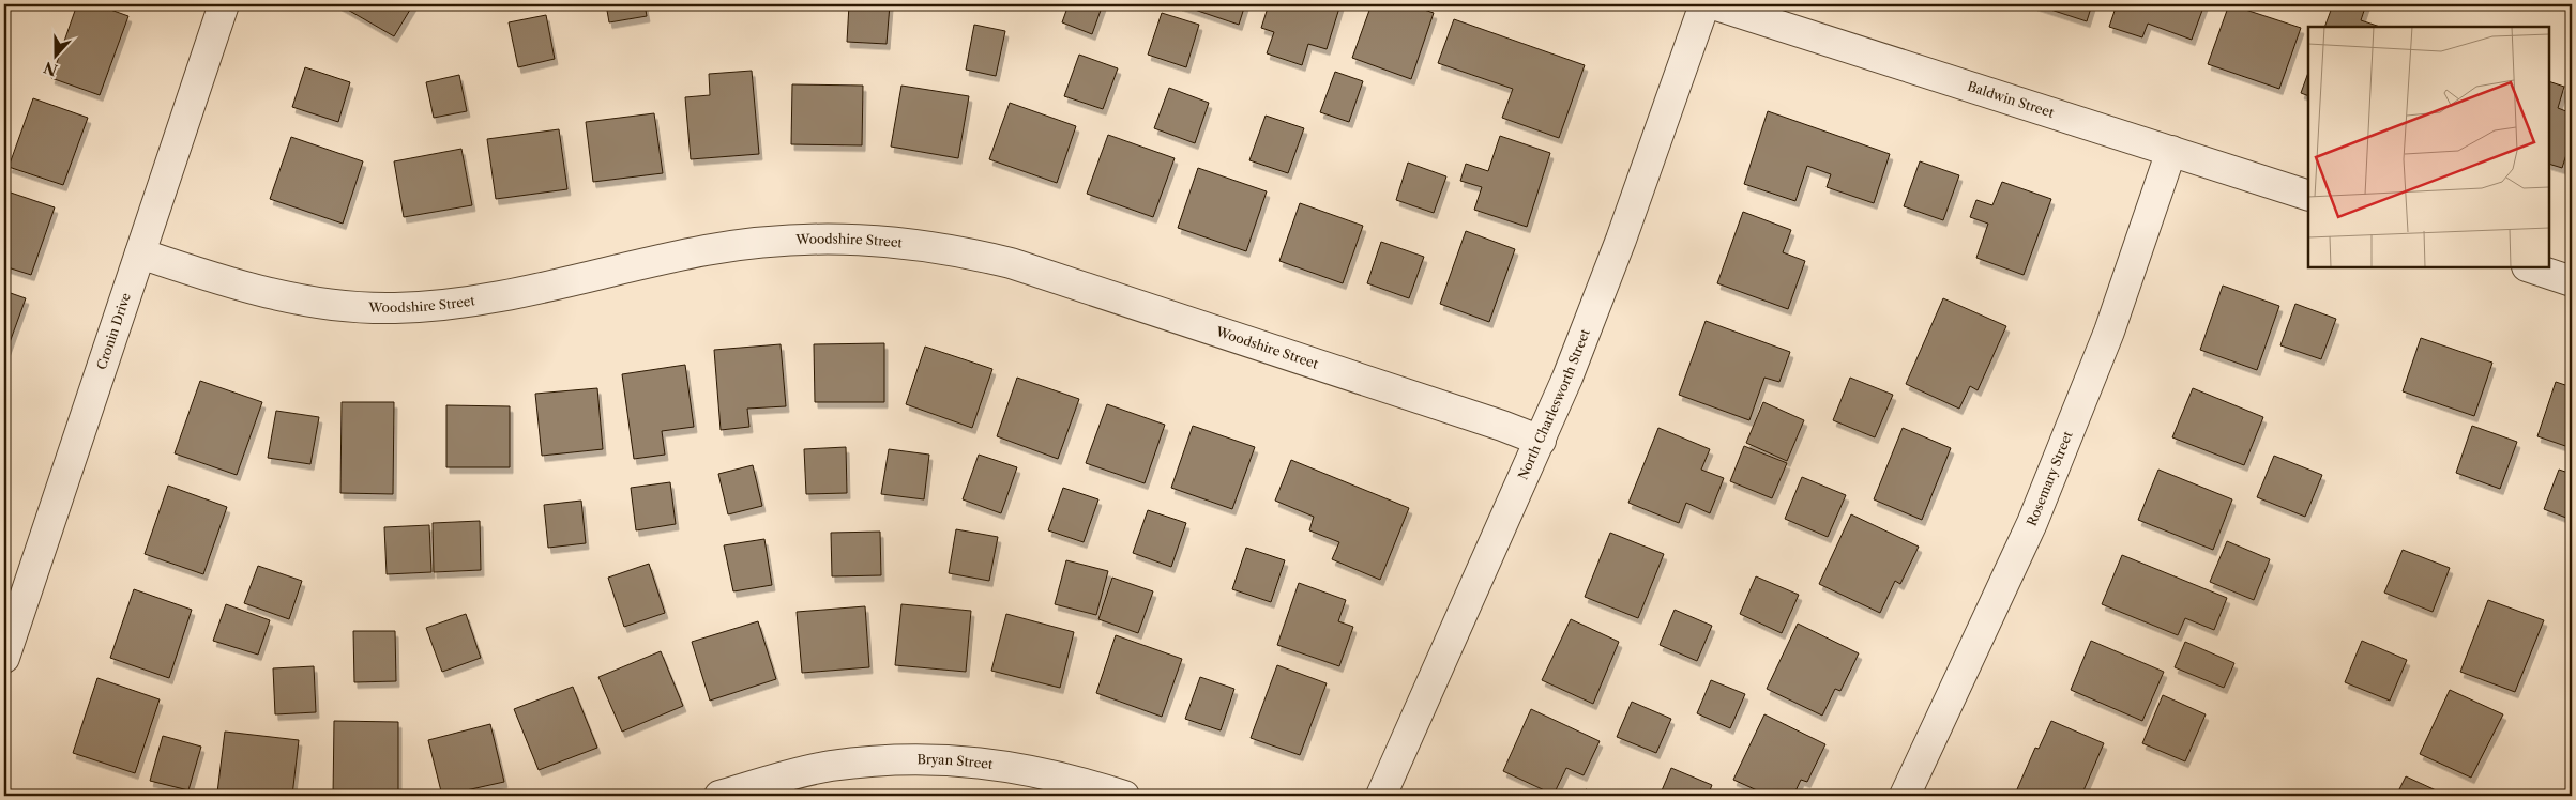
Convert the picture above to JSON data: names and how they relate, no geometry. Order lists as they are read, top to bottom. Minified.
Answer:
{"streets":{"street":["Baldwin Street","Woodshire Street","Cronin Drive","North Charlesworth Street","Rosemary Street","Bryan Street"]},"crossings":[["Baldwin Street","Rosemary Street"],["Woodshire Street","Cronin Drive"],["Woodshire Street","North Charlesworth Street"]],"north":"bottom"}
